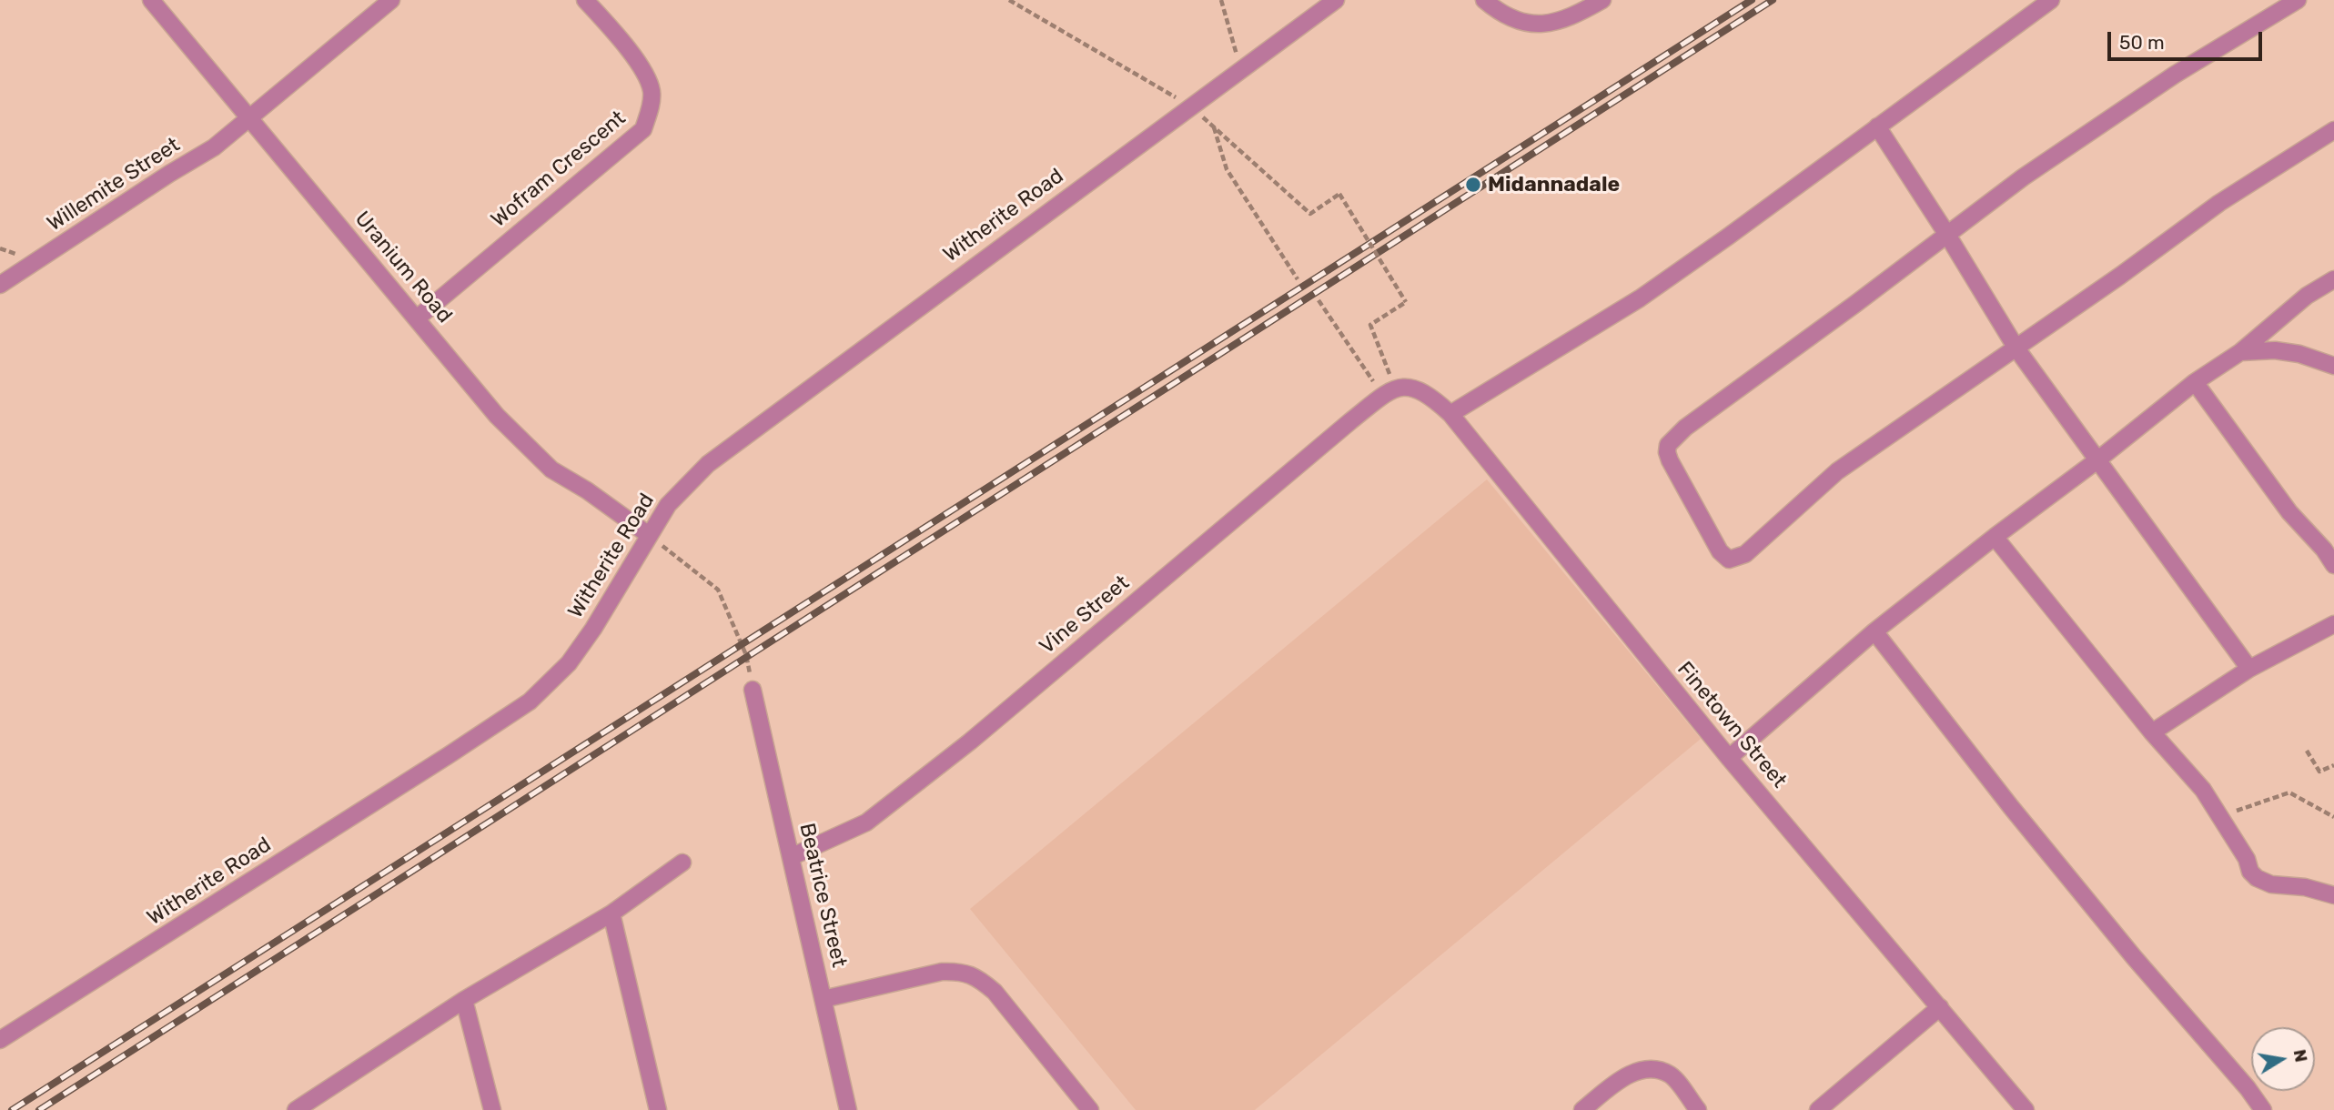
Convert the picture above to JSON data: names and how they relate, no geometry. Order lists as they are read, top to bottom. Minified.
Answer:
{"streets":{"street":["Wofram Crescent","Willemite Street","Witherite Road","Uranium Road","Vine Street","Finetown Street","Beatrice Street"]},"crossings":[["Wofram Crescent","Uranium Road"],["Willemite Street","Uranium Road"],["Witherite Road","Uranium Road"],["Vine Street","Finetown Street"],["Vine Street","Beatrice Street"]],"places":["Midannadale"],"scale_bar":"50 m","north":"right"}
